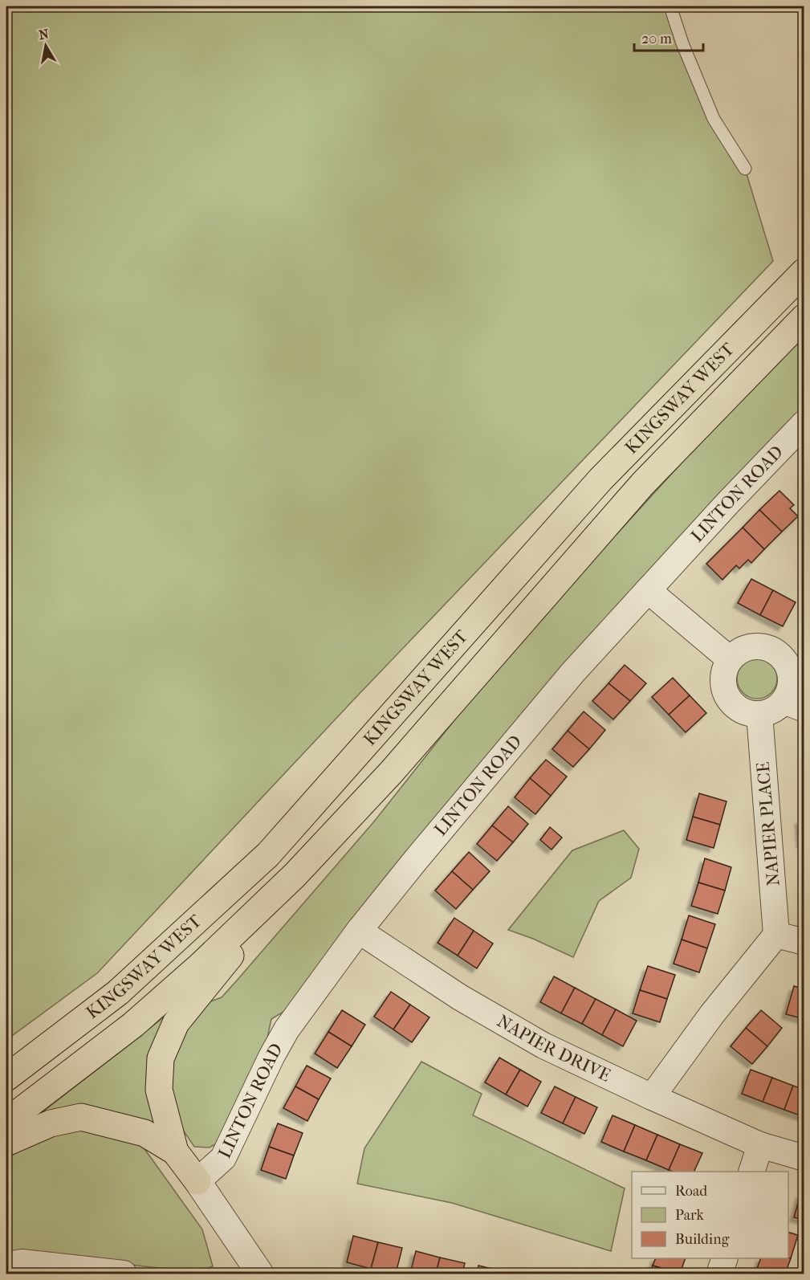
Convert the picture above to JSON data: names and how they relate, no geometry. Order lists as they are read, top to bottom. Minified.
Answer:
{"streets":{"highway":["KINGSWAY WEST"],"street":["LINTON ROAD","NAPIER PLACE","NAPIER DRIVE"]},"crossings":[["LINTON ROAD","NAPIER DRIVE"]],"legend":["Road","Park","Building"],"scale_bar":"20 m","north":"top"}
